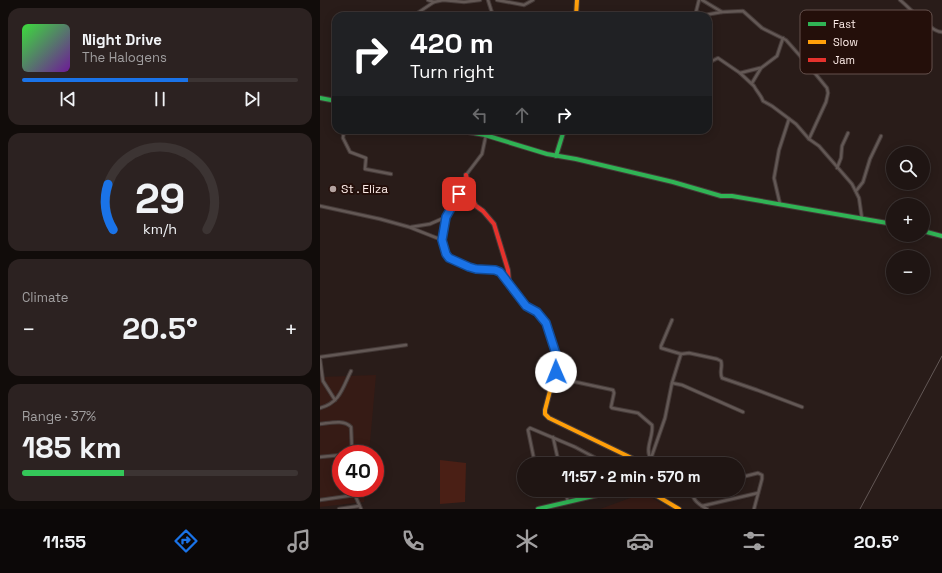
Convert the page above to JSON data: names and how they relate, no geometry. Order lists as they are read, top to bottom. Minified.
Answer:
{"places":["St . Eliza"],"legend":["Fast","Slow","Jam"],"page":{"turn":["420 m","Turn right"],"song":["Night Drive","The Halogens"],"map_buttons":["+","−"],"tile":["Climate",["Range · 37%","185 km"]],"heat":["−","20.5°","+"],"limit":"40","trip":"11:57 · 2 min · 570 m","tabs":["11:55","20.5°"],"gauge":["29","km/h"]}}
